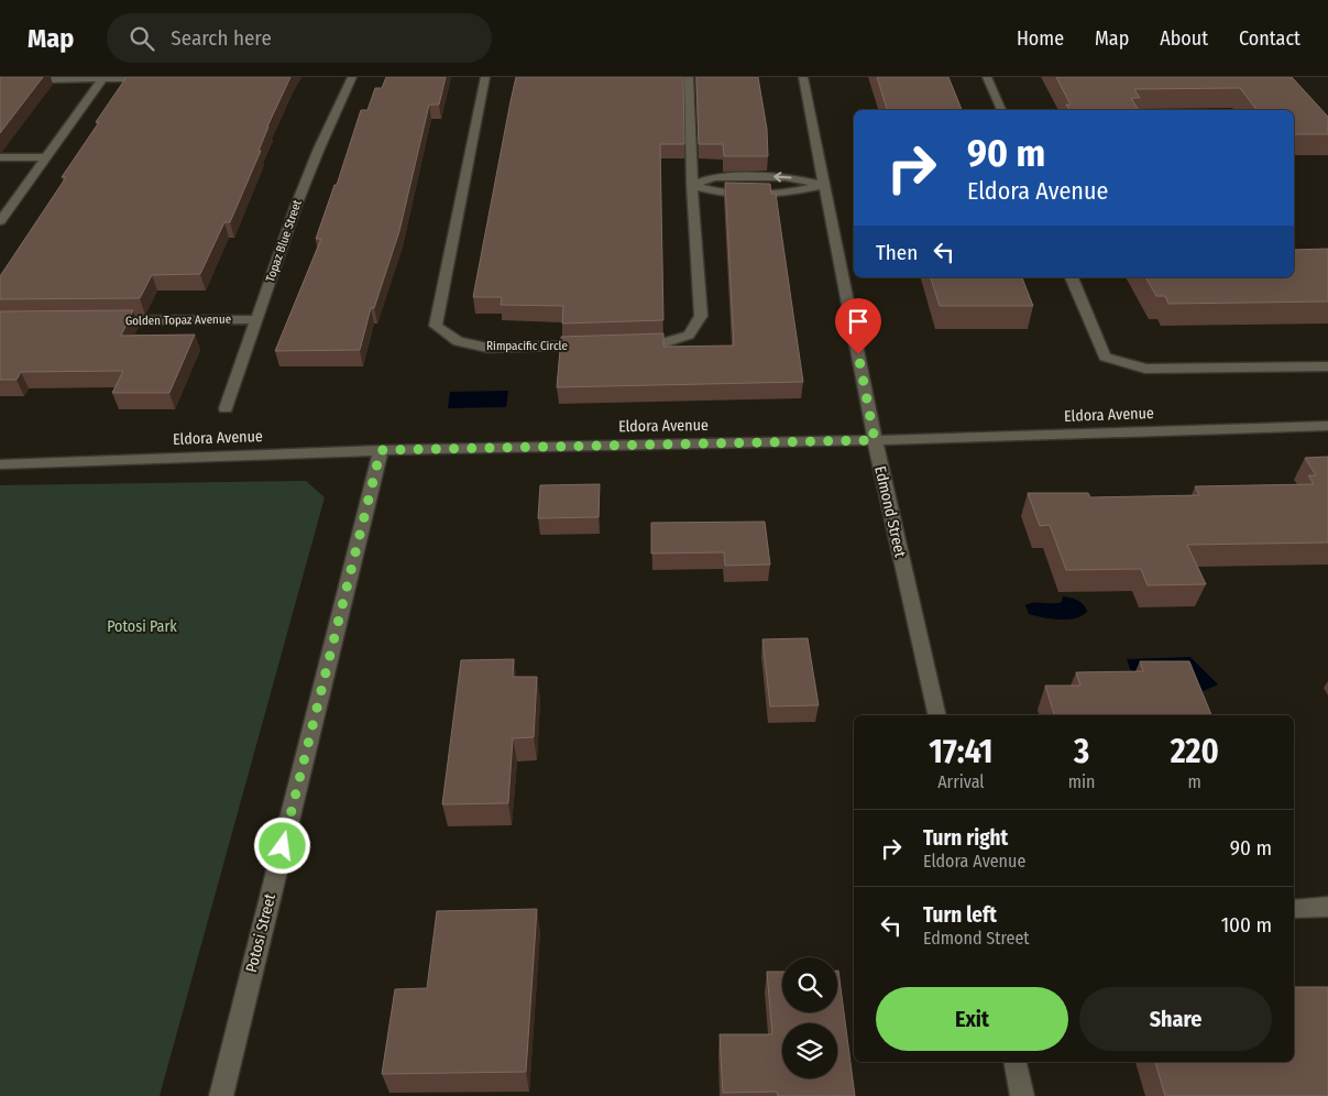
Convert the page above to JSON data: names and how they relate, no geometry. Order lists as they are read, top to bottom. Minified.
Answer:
{"streets":{"street":["Topaz Blue Street","Golden Topaz Avenue","Rimpacific Circle","Eldora Avenue","Edmond Street","Potosi Street"]},"crossings":[["Topaz Blue Street","Golden Topaz Avenue"],["Eldora Avenue","Edmond Street"],["Eldora Avenue","Potosi Street"]],"parks":["Potosi Park"],"page":{"header":"Map","search":"Search here","nav":["Home","Map","About","Contact"],"turn":["90 m","Eldora Avenue"],"then":"Then","eta":["17:41","Arrival","3","min","220","m"],"list":[{"name":"Turn right","note":"Eldora Avenue","value":"90 m"},{"name":"Turn left","note":"Edmond Street","value":"100 m"}],"buttons":["Exit","Share"]}}
